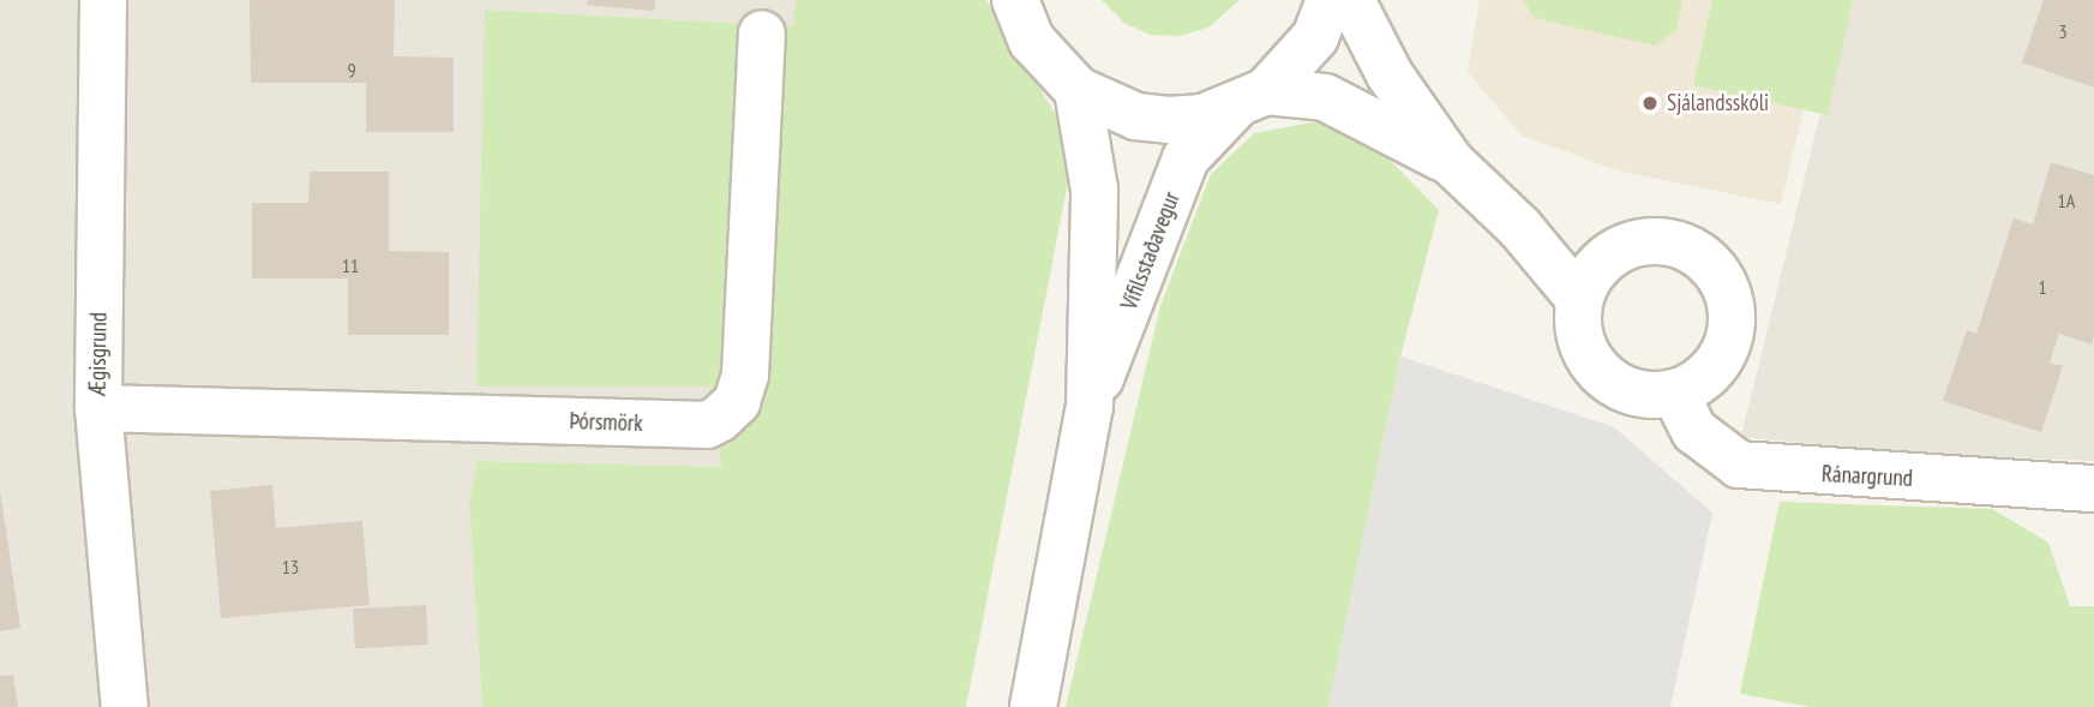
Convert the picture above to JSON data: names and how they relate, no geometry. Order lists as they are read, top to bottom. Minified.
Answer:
{"streets":{"street":["Vífilsstaðavegur","Ægisgrund","Þórsmörk","Ránargrund"]},"crossings":[["Ægisgrund","Þórsmörk"]],"places":["Sjálandsskóli"],"house_numbers":["3","9","1A","11","1","13"]}
